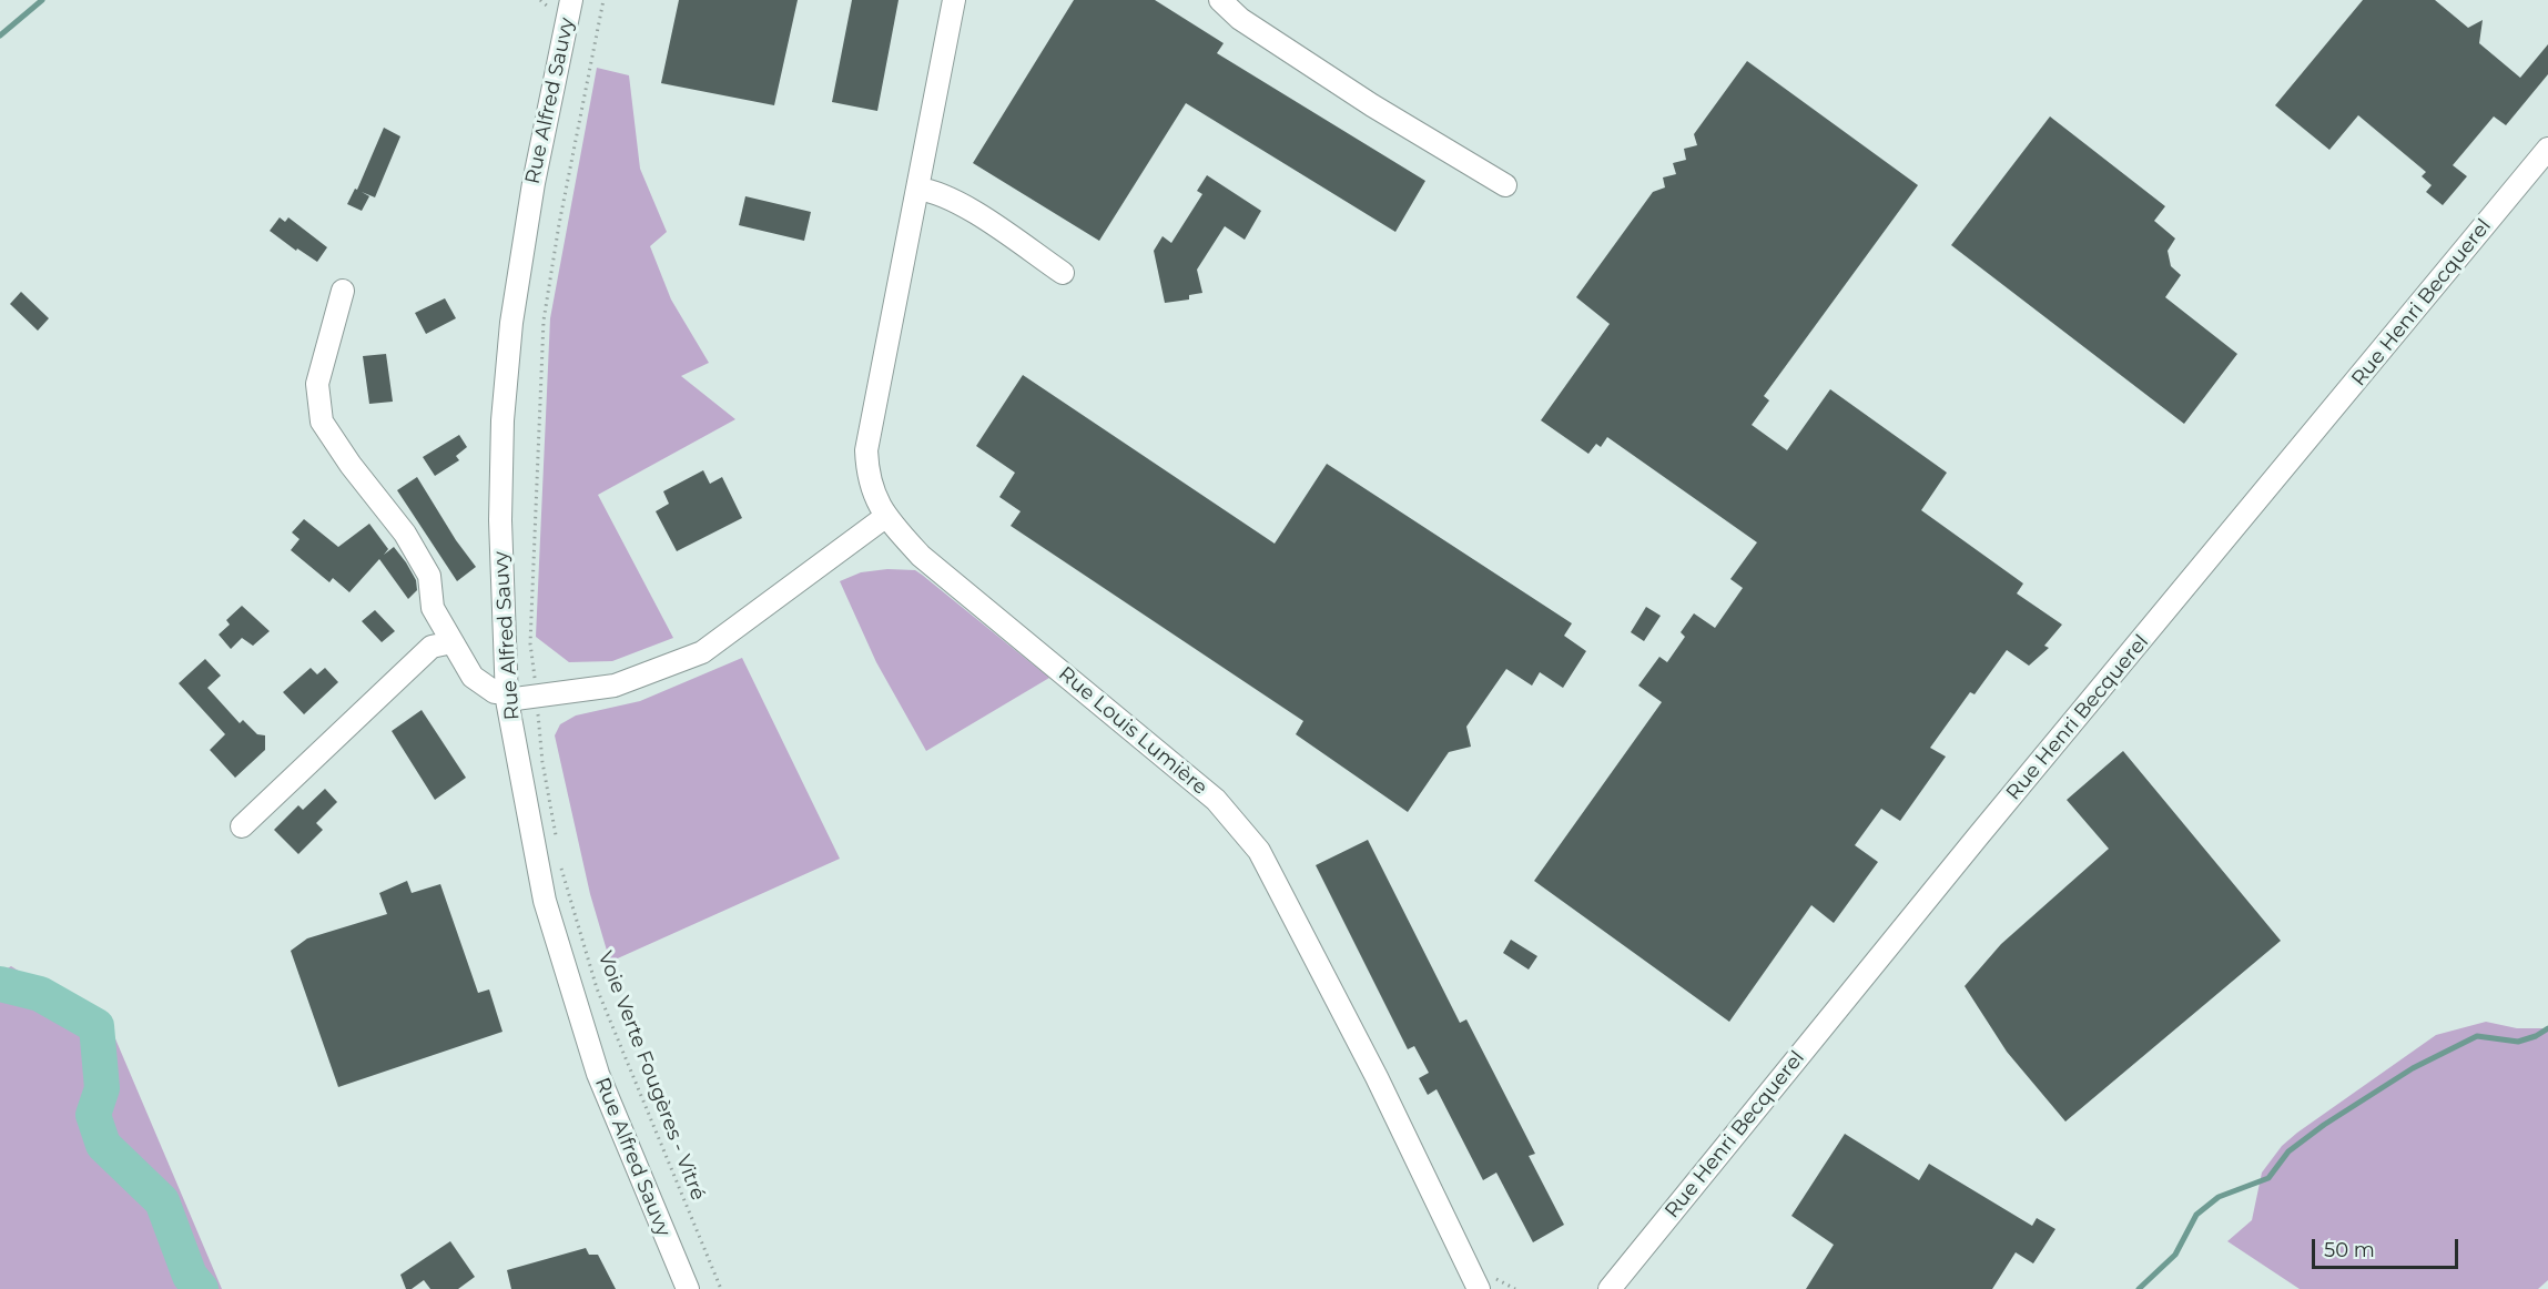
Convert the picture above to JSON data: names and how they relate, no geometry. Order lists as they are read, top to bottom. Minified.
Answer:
{"streets":{"street":["Rue Alfred Sauvy","Rue Henri Becquerel","Rue Louis Lumière"],"path":["Voie Verte Fougères - Vitré"]},"scale_bar":"50 m"}
